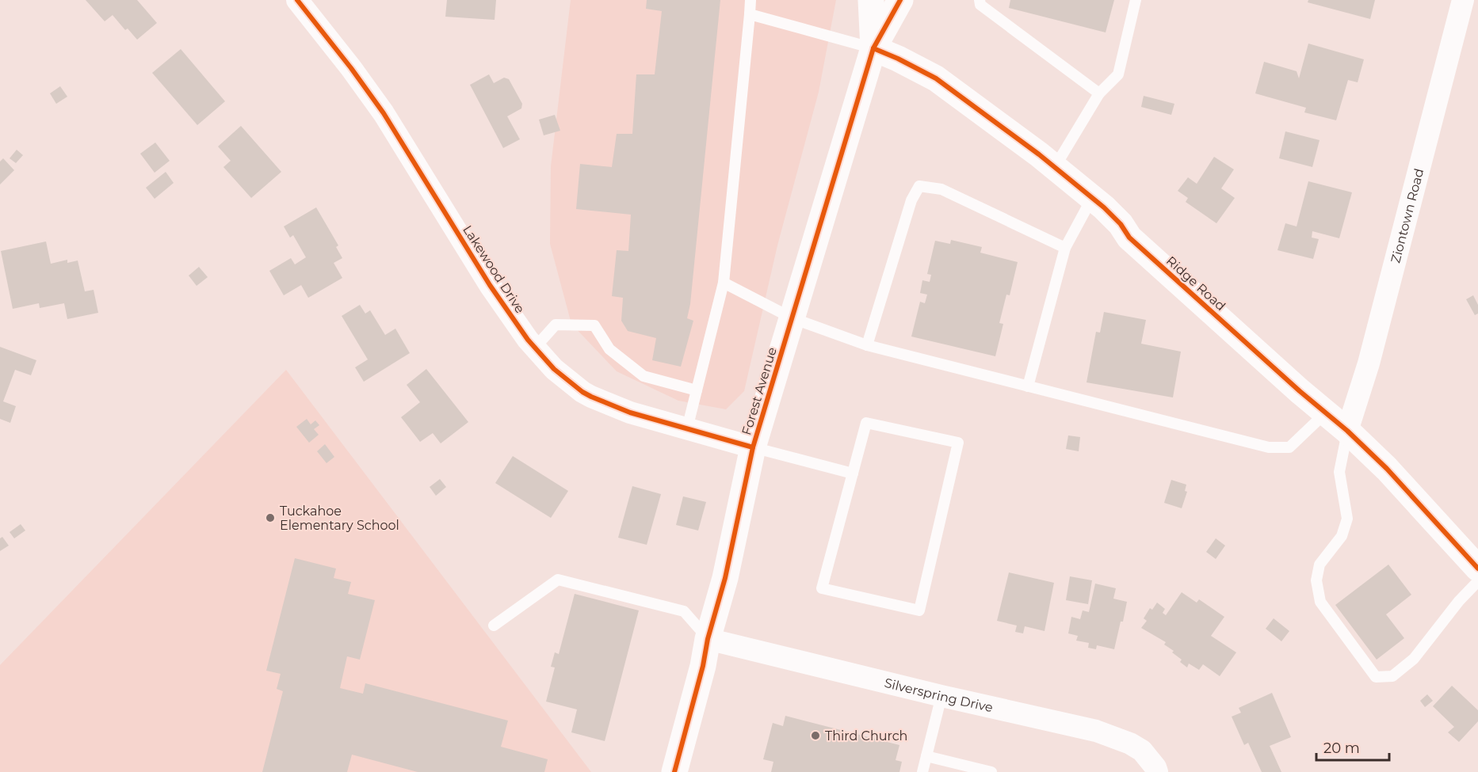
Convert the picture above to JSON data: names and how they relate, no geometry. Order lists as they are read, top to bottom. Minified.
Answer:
{"streets":{"main road":["Ridge Road","Forest Avenue"],"street":["Ziontown Road","Lakewood Drive","Silverspring Drive"]},"crossings":[["Ziontown Road","Ridge Road"],["Lakewood Drive","Forest Avenue"],["Ridge Road","Forest Avenue"],["Forest Avenue","Silverspring Drive"]],"places":["Tuckahoe Elementary School","Third Church"],"scale_bar":"20 m"}
